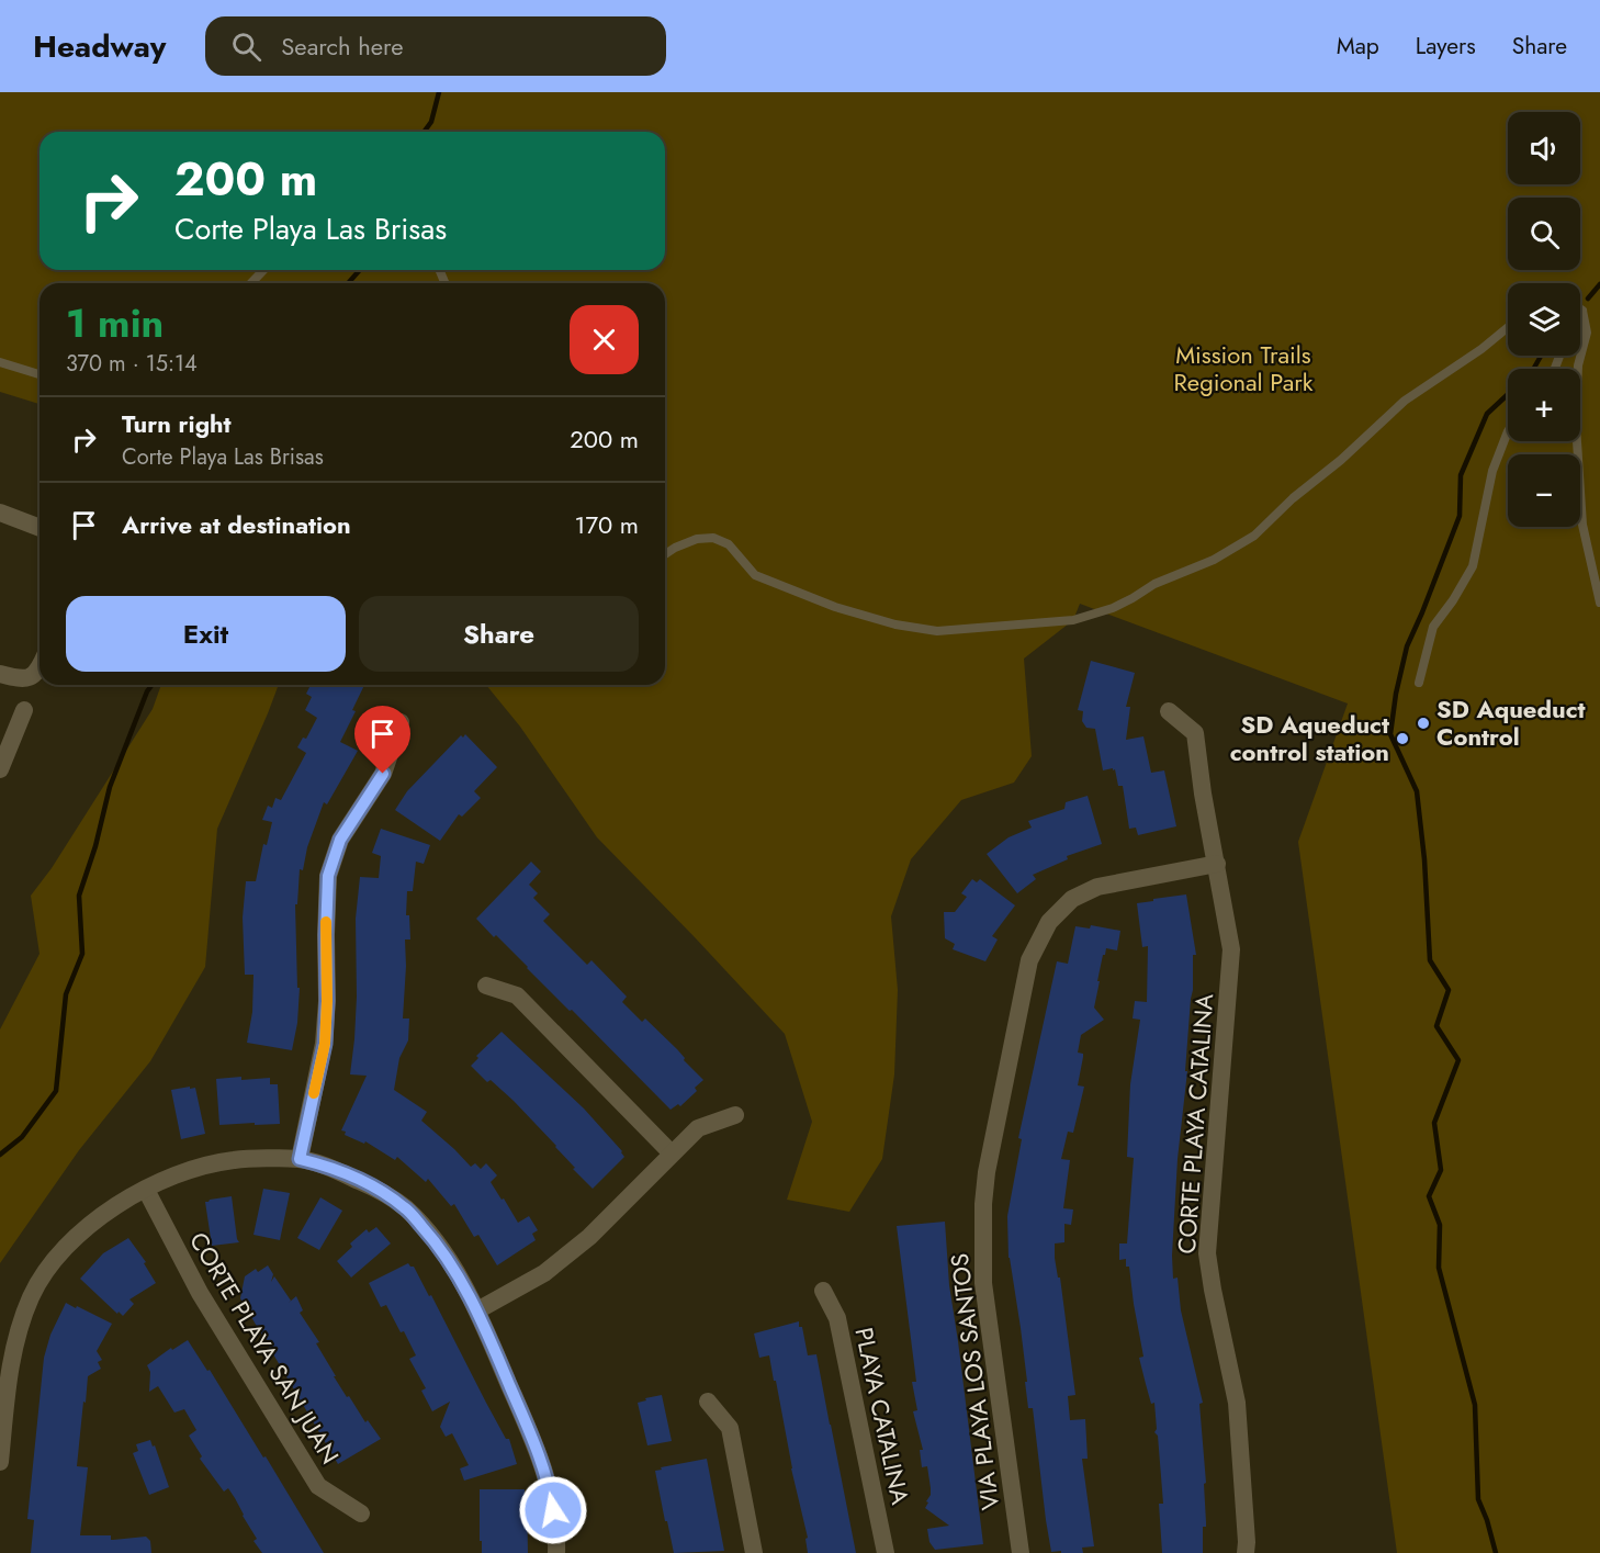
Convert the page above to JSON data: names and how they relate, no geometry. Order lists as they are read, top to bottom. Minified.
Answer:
{"streets":{"street":["CORTE PLAYA CATALINA","CORTE PLAYA SAN JUAN","VIA PLAYA LOS SANTOS","PLAYA CATALINA"]},"crossings":[["CORTE PLAYA CATALINA","VIA PLAYA LOS SANTOS"]],"parks":["Mission Trails Regional Park"],"places":["SD Aqueduct Control","SD Aqueduct control station"],"page":{"header":"Headway","search":"Search here","nav":["Map","Layers","Share"],"map_buttons":["+","−"],"turn":["200 m","Corte Playa Las Brisas"],"heading":["1 min","370 m · 15:14"],"list":[{"name":"Turn right","note":"Corte Playa Las Brisas","value":"200 m"},{"name":"Arrive at destination","value":"170 m"}],"buttons":["Exit","Share"]}}
